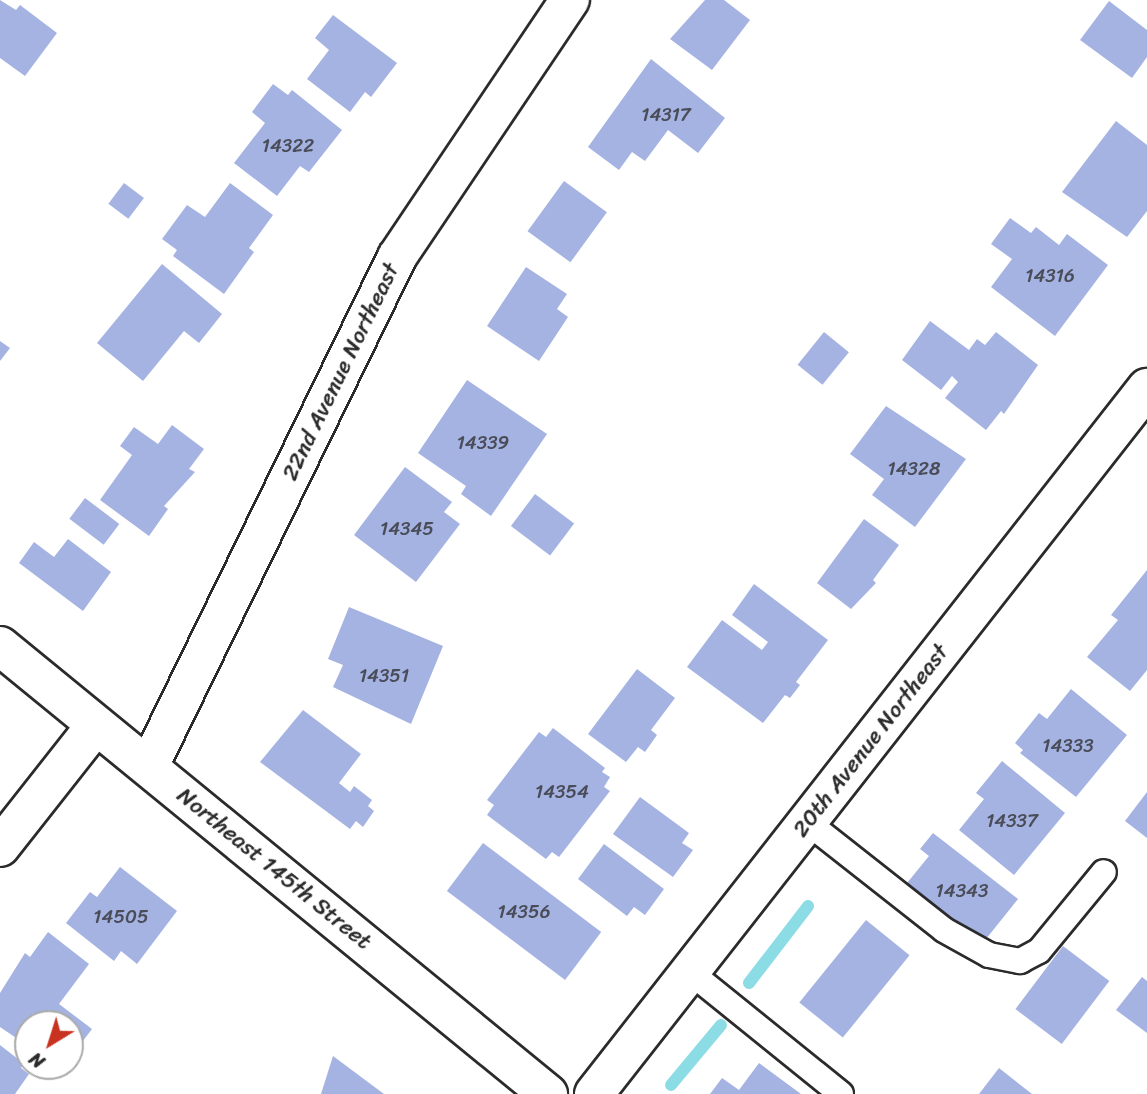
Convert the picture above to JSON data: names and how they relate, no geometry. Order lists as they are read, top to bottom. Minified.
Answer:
{"streets":{"street":["22nd Avenue Northeast","20th Avenue Northeast","Northeast 145th Street"]},"crossings":[["22nd Avenue Northeast","Northeast 145th Street"]],"house_numbers":["14317","14322","14316","14339","14328","14345","14351","14333","14354","14337","14343","14356","14505"],"north":"bottom left"}
